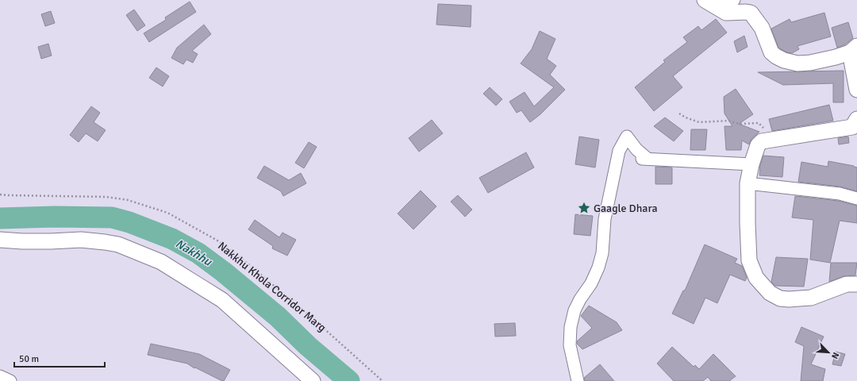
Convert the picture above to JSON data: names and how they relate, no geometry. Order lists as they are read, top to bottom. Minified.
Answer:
{"streets":{"path":["Nakkhu Khola Corridor Marg"]},"water":["Nakhhu"],"places":{"place":["Gaagle Dhara"]},"scale_bar":"50 m","north":"bottom right"}
